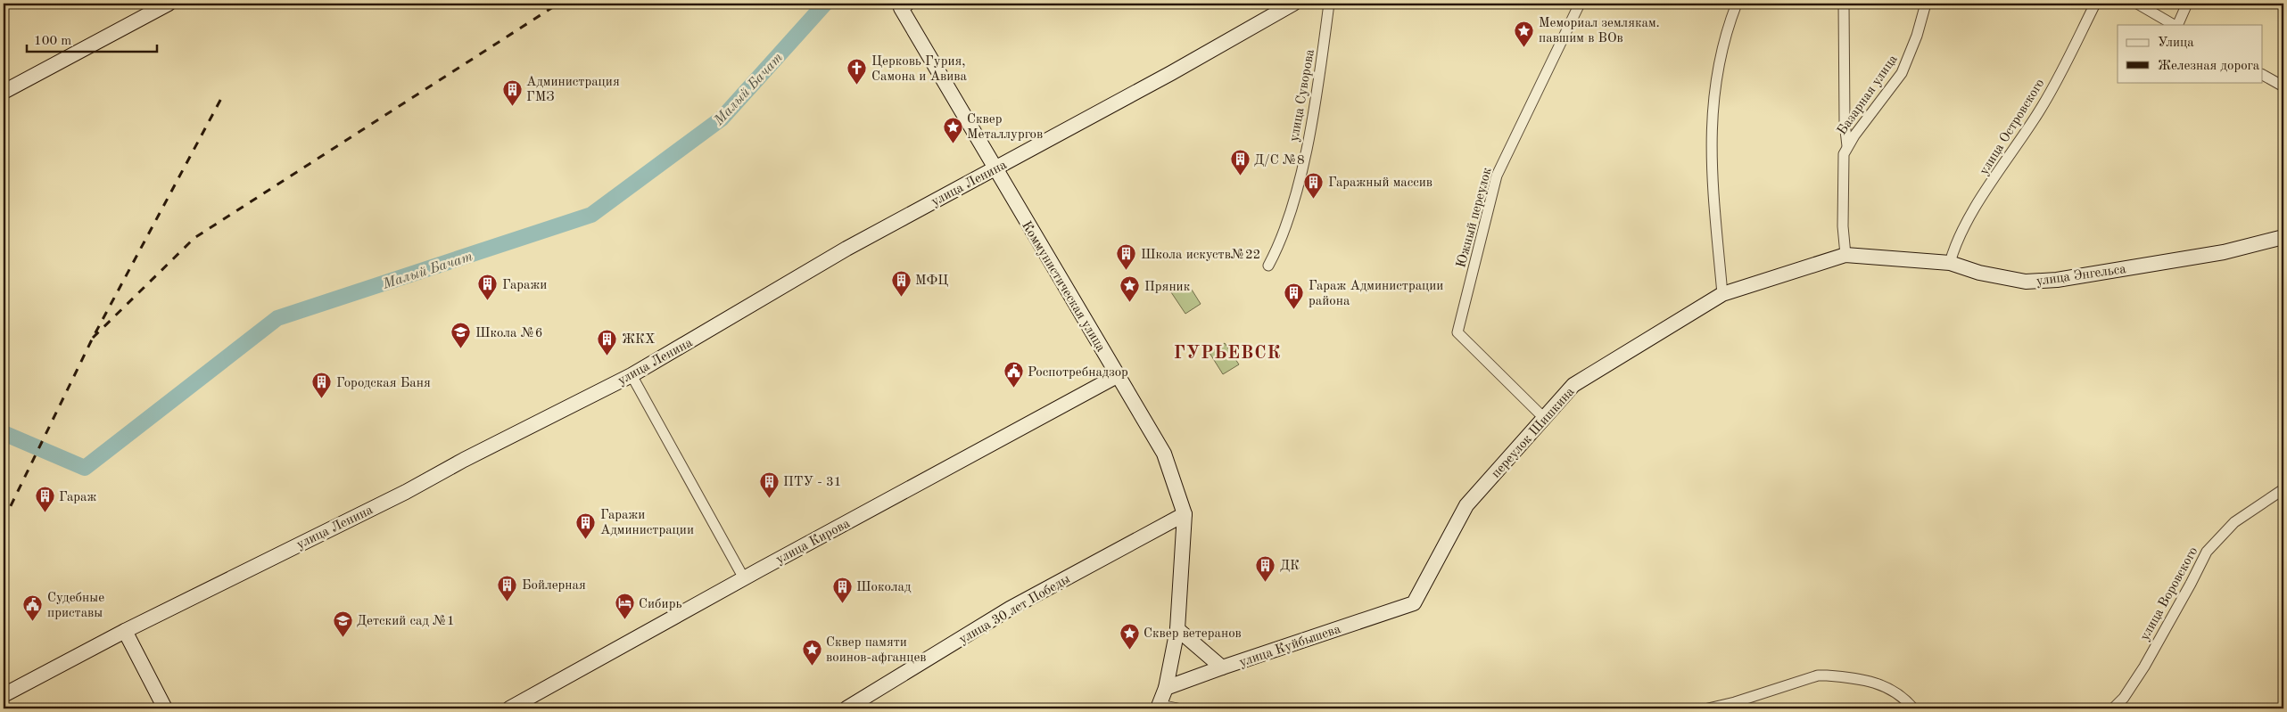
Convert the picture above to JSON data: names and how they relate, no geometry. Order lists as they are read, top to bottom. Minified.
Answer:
{"streets":{"street":["Базарная улица","улица Суворова","улица Островского","улица Ленина","Южный переулок","улица Энгельса","Коммунистическая улица","переулок Шишкина","улица Кирова","улица Воровского","улица 30 лет Победы","улица Куйбышева"]},"crossings":[["Базарная улица","улица Энгельса"],["улица Островского","улица Энгельса"],["улица Ленина","Коммунистическая улица"],["Южный переулок","переулок Шишкина"],["улица Энгельса","переулок Шишкина"],["Коммунистическая улица","улица Кирова"],["Коммунистическая улица","улица 30 лет Победы"],["Коммунистическая улица","улица Куйбышева"],["переулок Шишкина","улица Куйбышева"]],"districts":["ГУРЬЕВСК"],"water":["Малый Бачат"],"places":{"place":["Мемориал землякам. павшим в ВОв","Сквер Металлургов","Пряник","Сквер ветеранов","Сквер памяти воинов-афганцев"],"church":["Церковь Гурия, Самона и Авива"],"building":["Администрация ГМЗ","Д/С №8","Гаражный массив","Школа искуств№22","МФЦ","Гаражи","Гараж Администрации района","ЖКХ","Городская Баня","ПТУ - 31","Гараж","Гаражи Администрации","ДК","Бойлерная","Шоколад"],"school or university":["Школа №6","Детский сад №1"],"public building":["Роспотребнадзор","Судебные приставы"],"hotel":["Сибирь"]},"legend":["Улица","Железная дорога"],"scale_bar":"100 m"}
